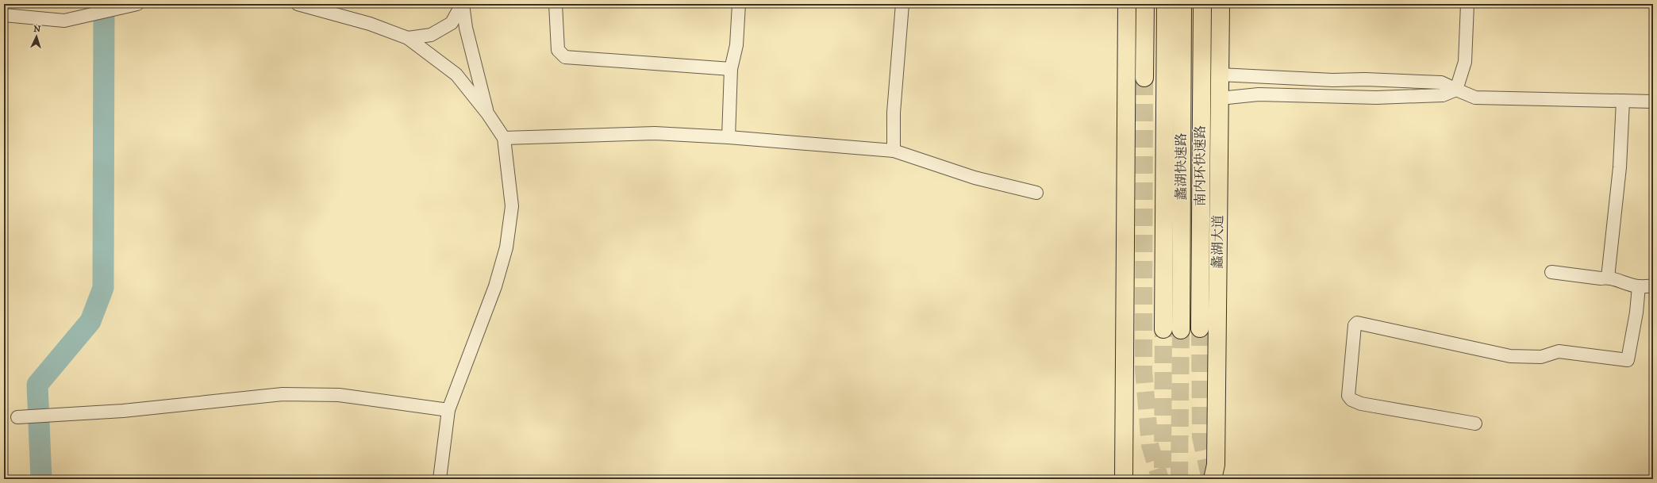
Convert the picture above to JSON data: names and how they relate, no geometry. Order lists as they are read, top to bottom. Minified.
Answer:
{"streets":{"main road":["南内环快速路","蠡湖快速路","蠡湖大道"]},"north":"top"}
